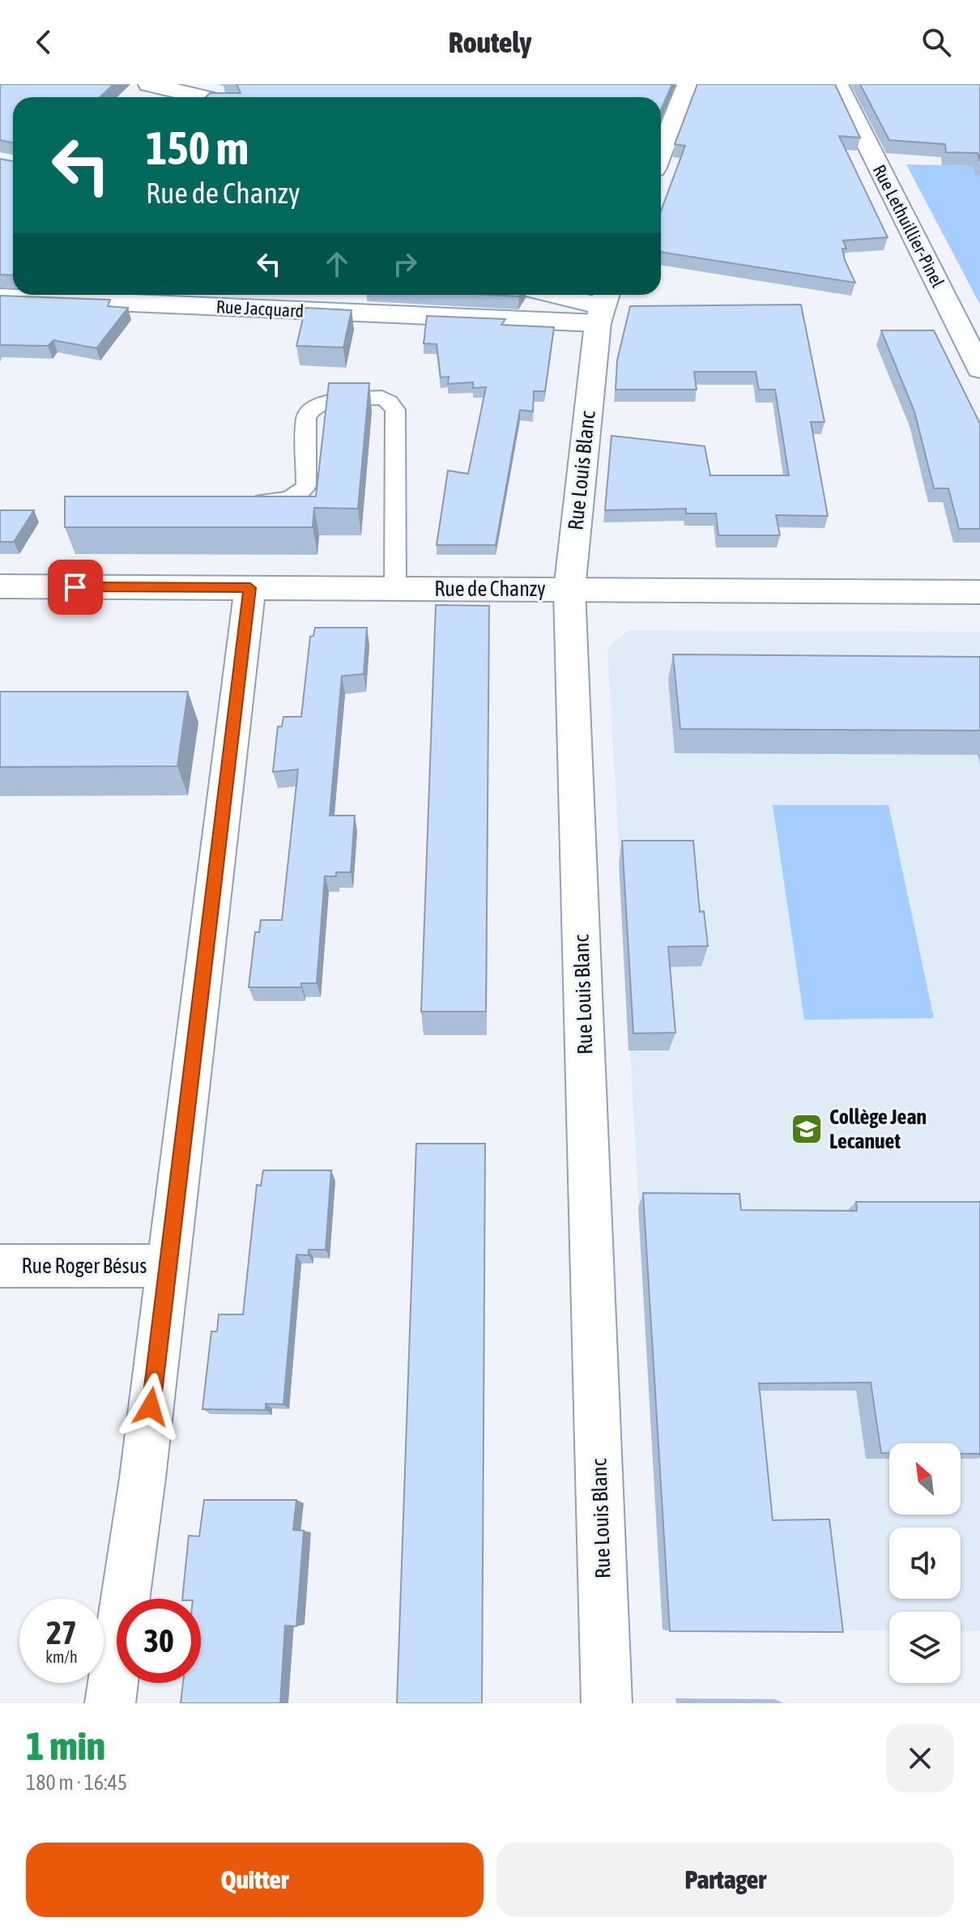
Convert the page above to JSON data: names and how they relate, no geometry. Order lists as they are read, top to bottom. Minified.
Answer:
{"streets":{"street":["Rue Lethuillier-Pinel","Rue Jacquard","Rue Louis Blanc","Rue de Chanzy","Rue Roger Bésus"]},"crossings":[["Rue Jacquard","Rue Louis Blanc"],["Rue Louis Blanc","Rue de Chanzy"]],"places":{"school or university":["Collège Jean Lecanuet"]},"north":"top left","page":{"header":"Routely","turn":["150 m","Rue de Chanzy"],"speed":"27 km/h","limit":"30","heading":["1 min","180 m · 16:45"],"buttons":["Quitter","Partager"]}}
